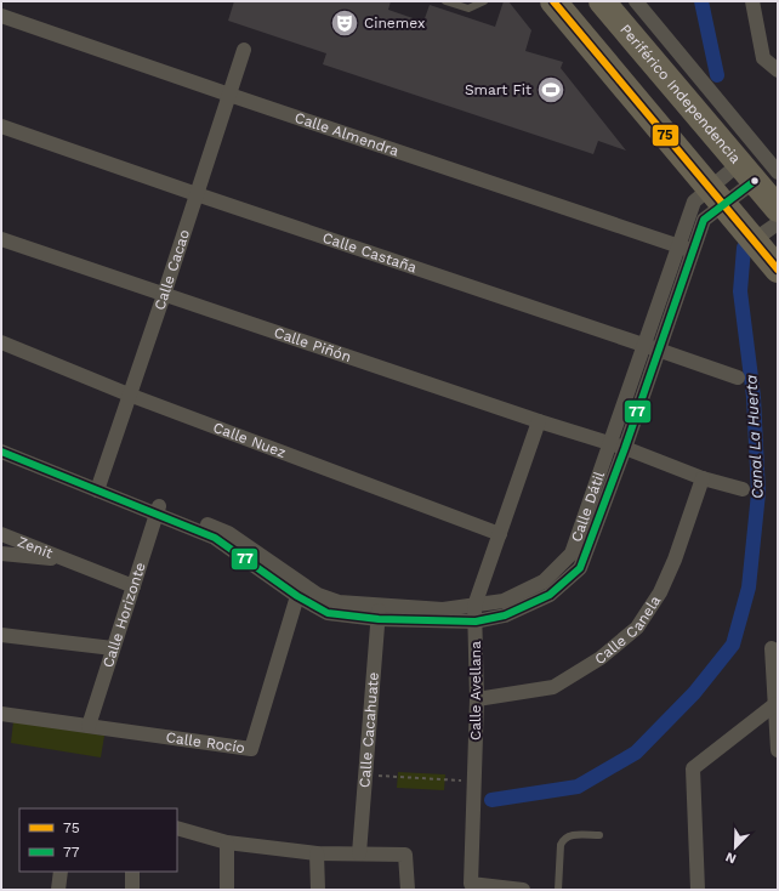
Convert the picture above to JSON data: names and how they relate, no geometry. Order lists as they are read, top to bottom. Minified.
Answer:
{"streets":{"highway":["Periférico Independencia"],"street":["Calle Almendra","Calle Castaña","Calle Cacao","Calle Piñón","Calle Nuez","Calle Dátil","Zenit","Calle Horizonte","Calle Canela","Calle Avellana","Calle Cacahuate","Calle Rocío"]},"crossings":[["Periférico Independencia","Calle Dátil"],["Calle Almendra","Calle Cacao"],["Calle Almendra","Calle Dátil"],["Calle Castaña","Calle Cacao"],["Calle Castaña","Calle Dátil"],["Calle Cacao","Calle Piñón"],["Calle Cacao","Calle Nuez"],["Calle Cacao","Calle Dátil"],["Calle Piñón","Calle Dátil"],["Calle Piñón","Calle Avellana"],["Calle Nuez","Calle Avellana"],["Calle Dátil","Calle Horizonte"],["Calle Dátil","Calle Avellana"],["Calle Dátil","Calle Cacahuate"],["Calle Dátil","Calle Rocío"],["Zenit","Calle Horizonte"],["Calle Horizonte","Calle Rocío"],["Calle Canela","Calle Avellana"]],"water":["Canal La Huerta"],"places":{"theatre":["Cinemex"],"sports":["Smart Fit"]},"lines":["transit line 75","transit line 77"],"legend":["75","77"],"north":"bottom left"}
